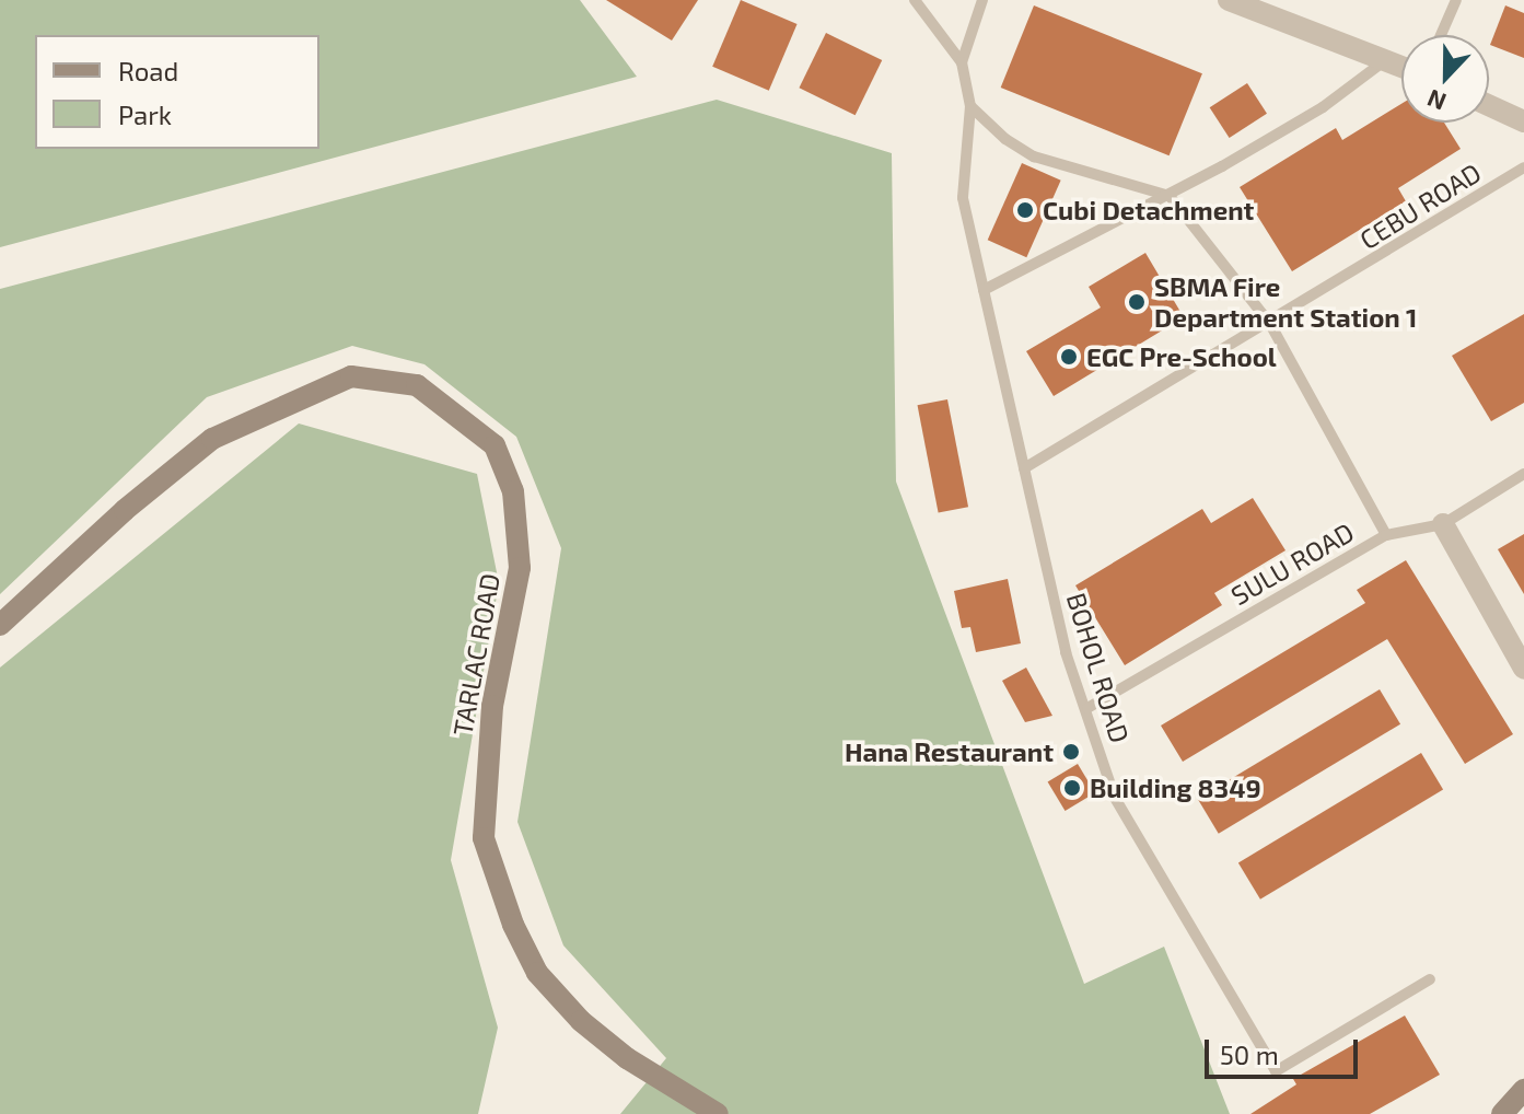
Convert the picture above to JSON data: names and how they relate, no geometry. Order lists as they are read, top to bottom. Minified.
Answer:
{"streets":{"main road":["TARLAC ROAD"],"lane":["CEBU ROAD","SULU ROAD","BOHOL ROAD"]},"crossings":[["CEBU ROAD","BOHOL ROAD"],["SULU ROAD","BOHOL ROAD"]],"places":["Cubi Detachment","SBMA Fire Department Station 1","EGC Pre-School","Hana Restaurant","Building 8349"],"legend":["Road","Park"],"scale_bar":"50 m","north":"bottom"}
